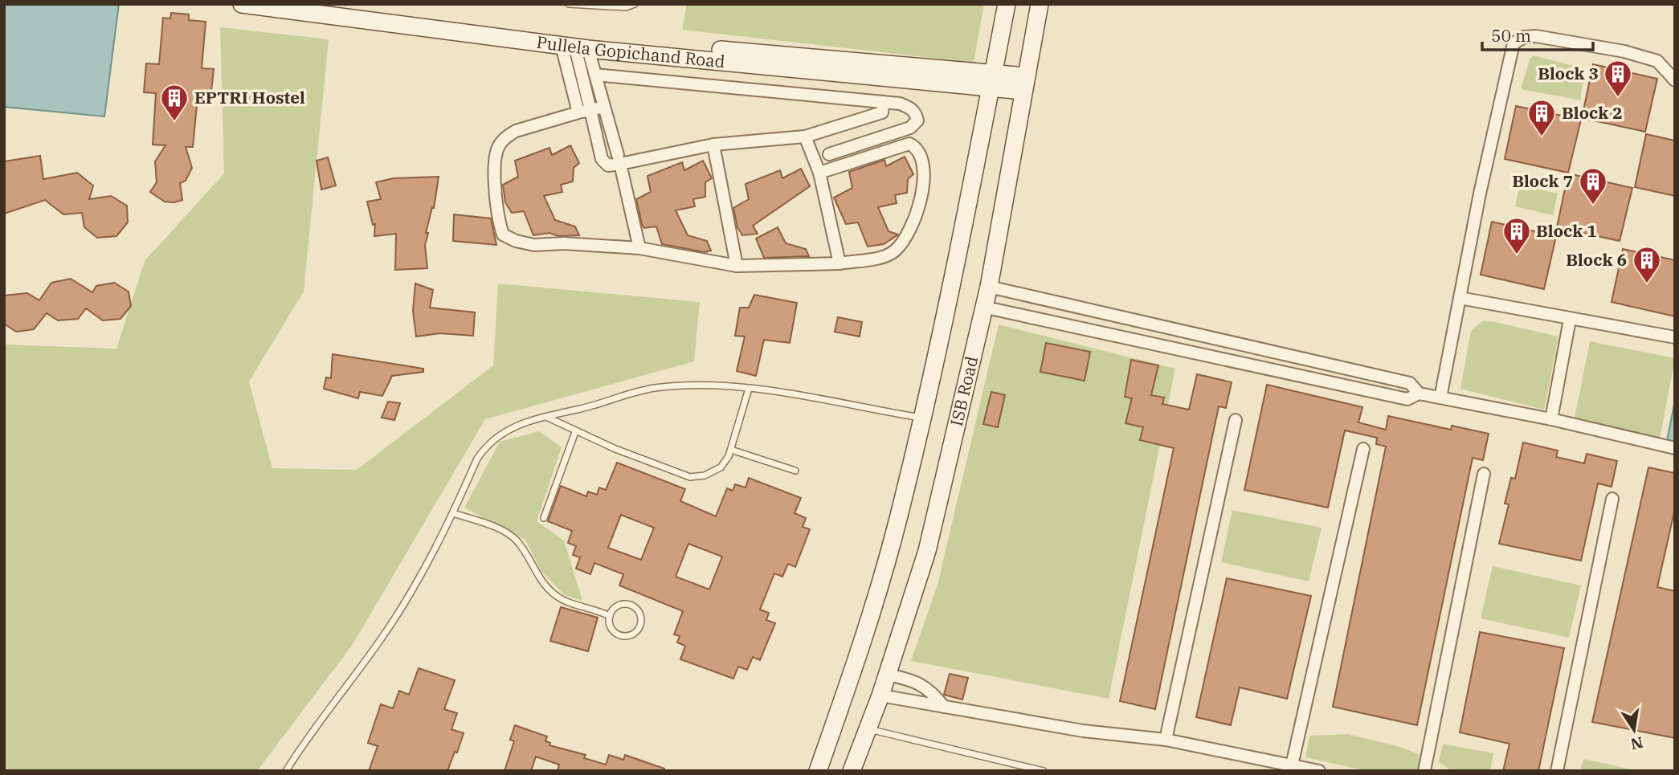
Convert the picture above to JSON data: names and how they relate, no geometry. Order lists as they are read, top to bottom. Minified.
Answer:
{"streets":{"main road":["Pullela Gopichand Road","ISB Road"]},"crossings":[["Pullela Gopichand Road","ISB Road"]],"places":{"building":["Block 3","EPTRI Hostel","Block 2","Block 7","Block 1","Block 6"]},"scale_bar":"50 m","north":"bottom"}
